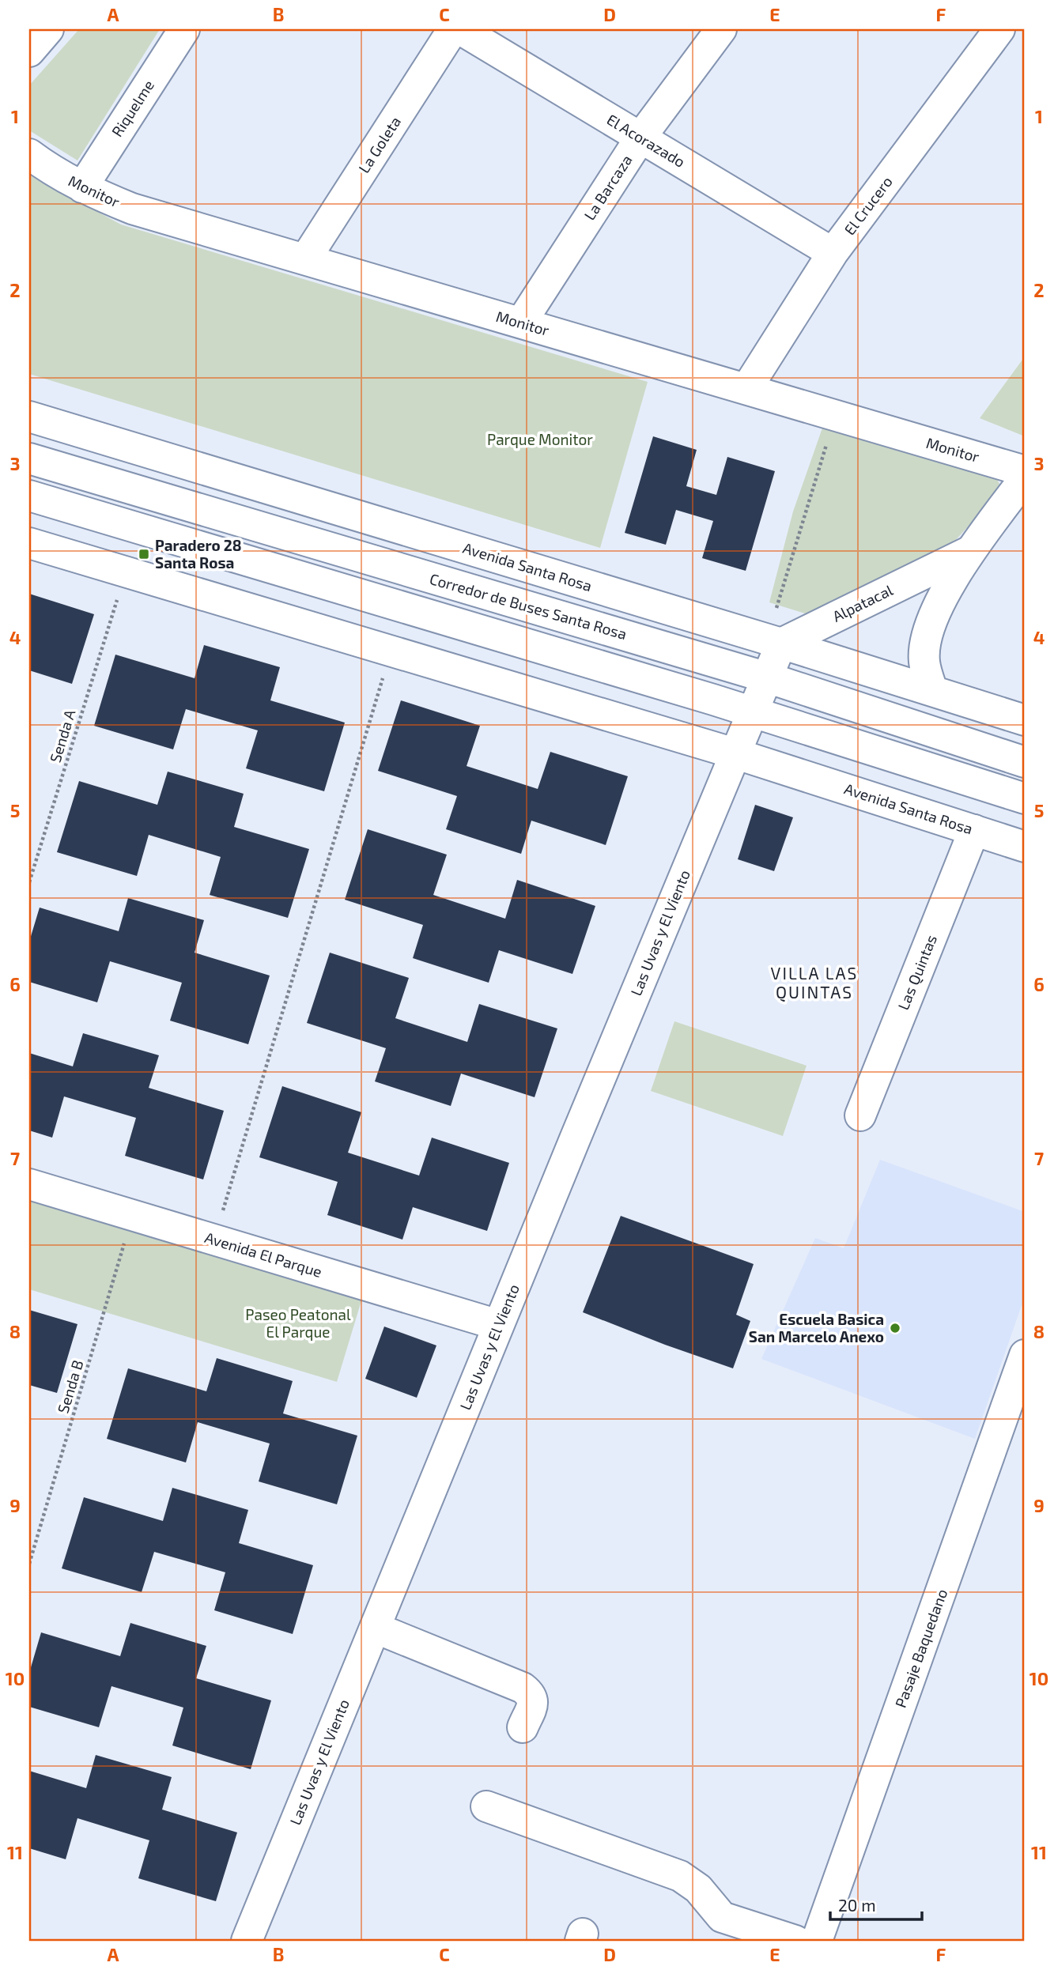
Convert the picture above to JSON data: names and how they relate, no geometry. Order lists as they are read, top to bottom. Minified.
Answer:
{"streets":{"street":["Riquelme","El Acorazado","La Goleta","La Barcaza","Monitor","El Crucero","Avenida Santa Rosa","Alpatacal","Corredor de Buses Santa Rosa","Las Uvas y El Viento","Las Quintas","Avenida El Parque","Pasaje Baquedano"],"path":["Senda A","Senda B"]},"crossings":[["Riquelme","Monitor"],["El Acorazado","La Barcaza"],["El Acorazado","El Crucero"],["La Goleta","Monitor"],["La Barcaza","Monitor"],["Monitor","El Crucero"],["Avenida Santa Rosa","Alpatacal"],["Avenida Santa Rosa","Las Uvas y El Viento"],["Avenida Santa Rosa","Las Quintas"],["Las Uvas y El Viento","Avenida El Parque"],["Avenida El Parque","Senda B"]],"districts":["VILLA LAS QUINTAS"],"parks":["Parque Monitor","Paseo Peatonal El Parque"],"places":{"transit":["Paradero 28 Santa Rosa"],"other":["Escuela Basica San Marcelo Anexo"]},"scale_bar":"20 m","grid":{"columns":["A","B","C","D","E","F"],"rows":["1","2","3","4","5","6","7","8","9","10","11"]}}
